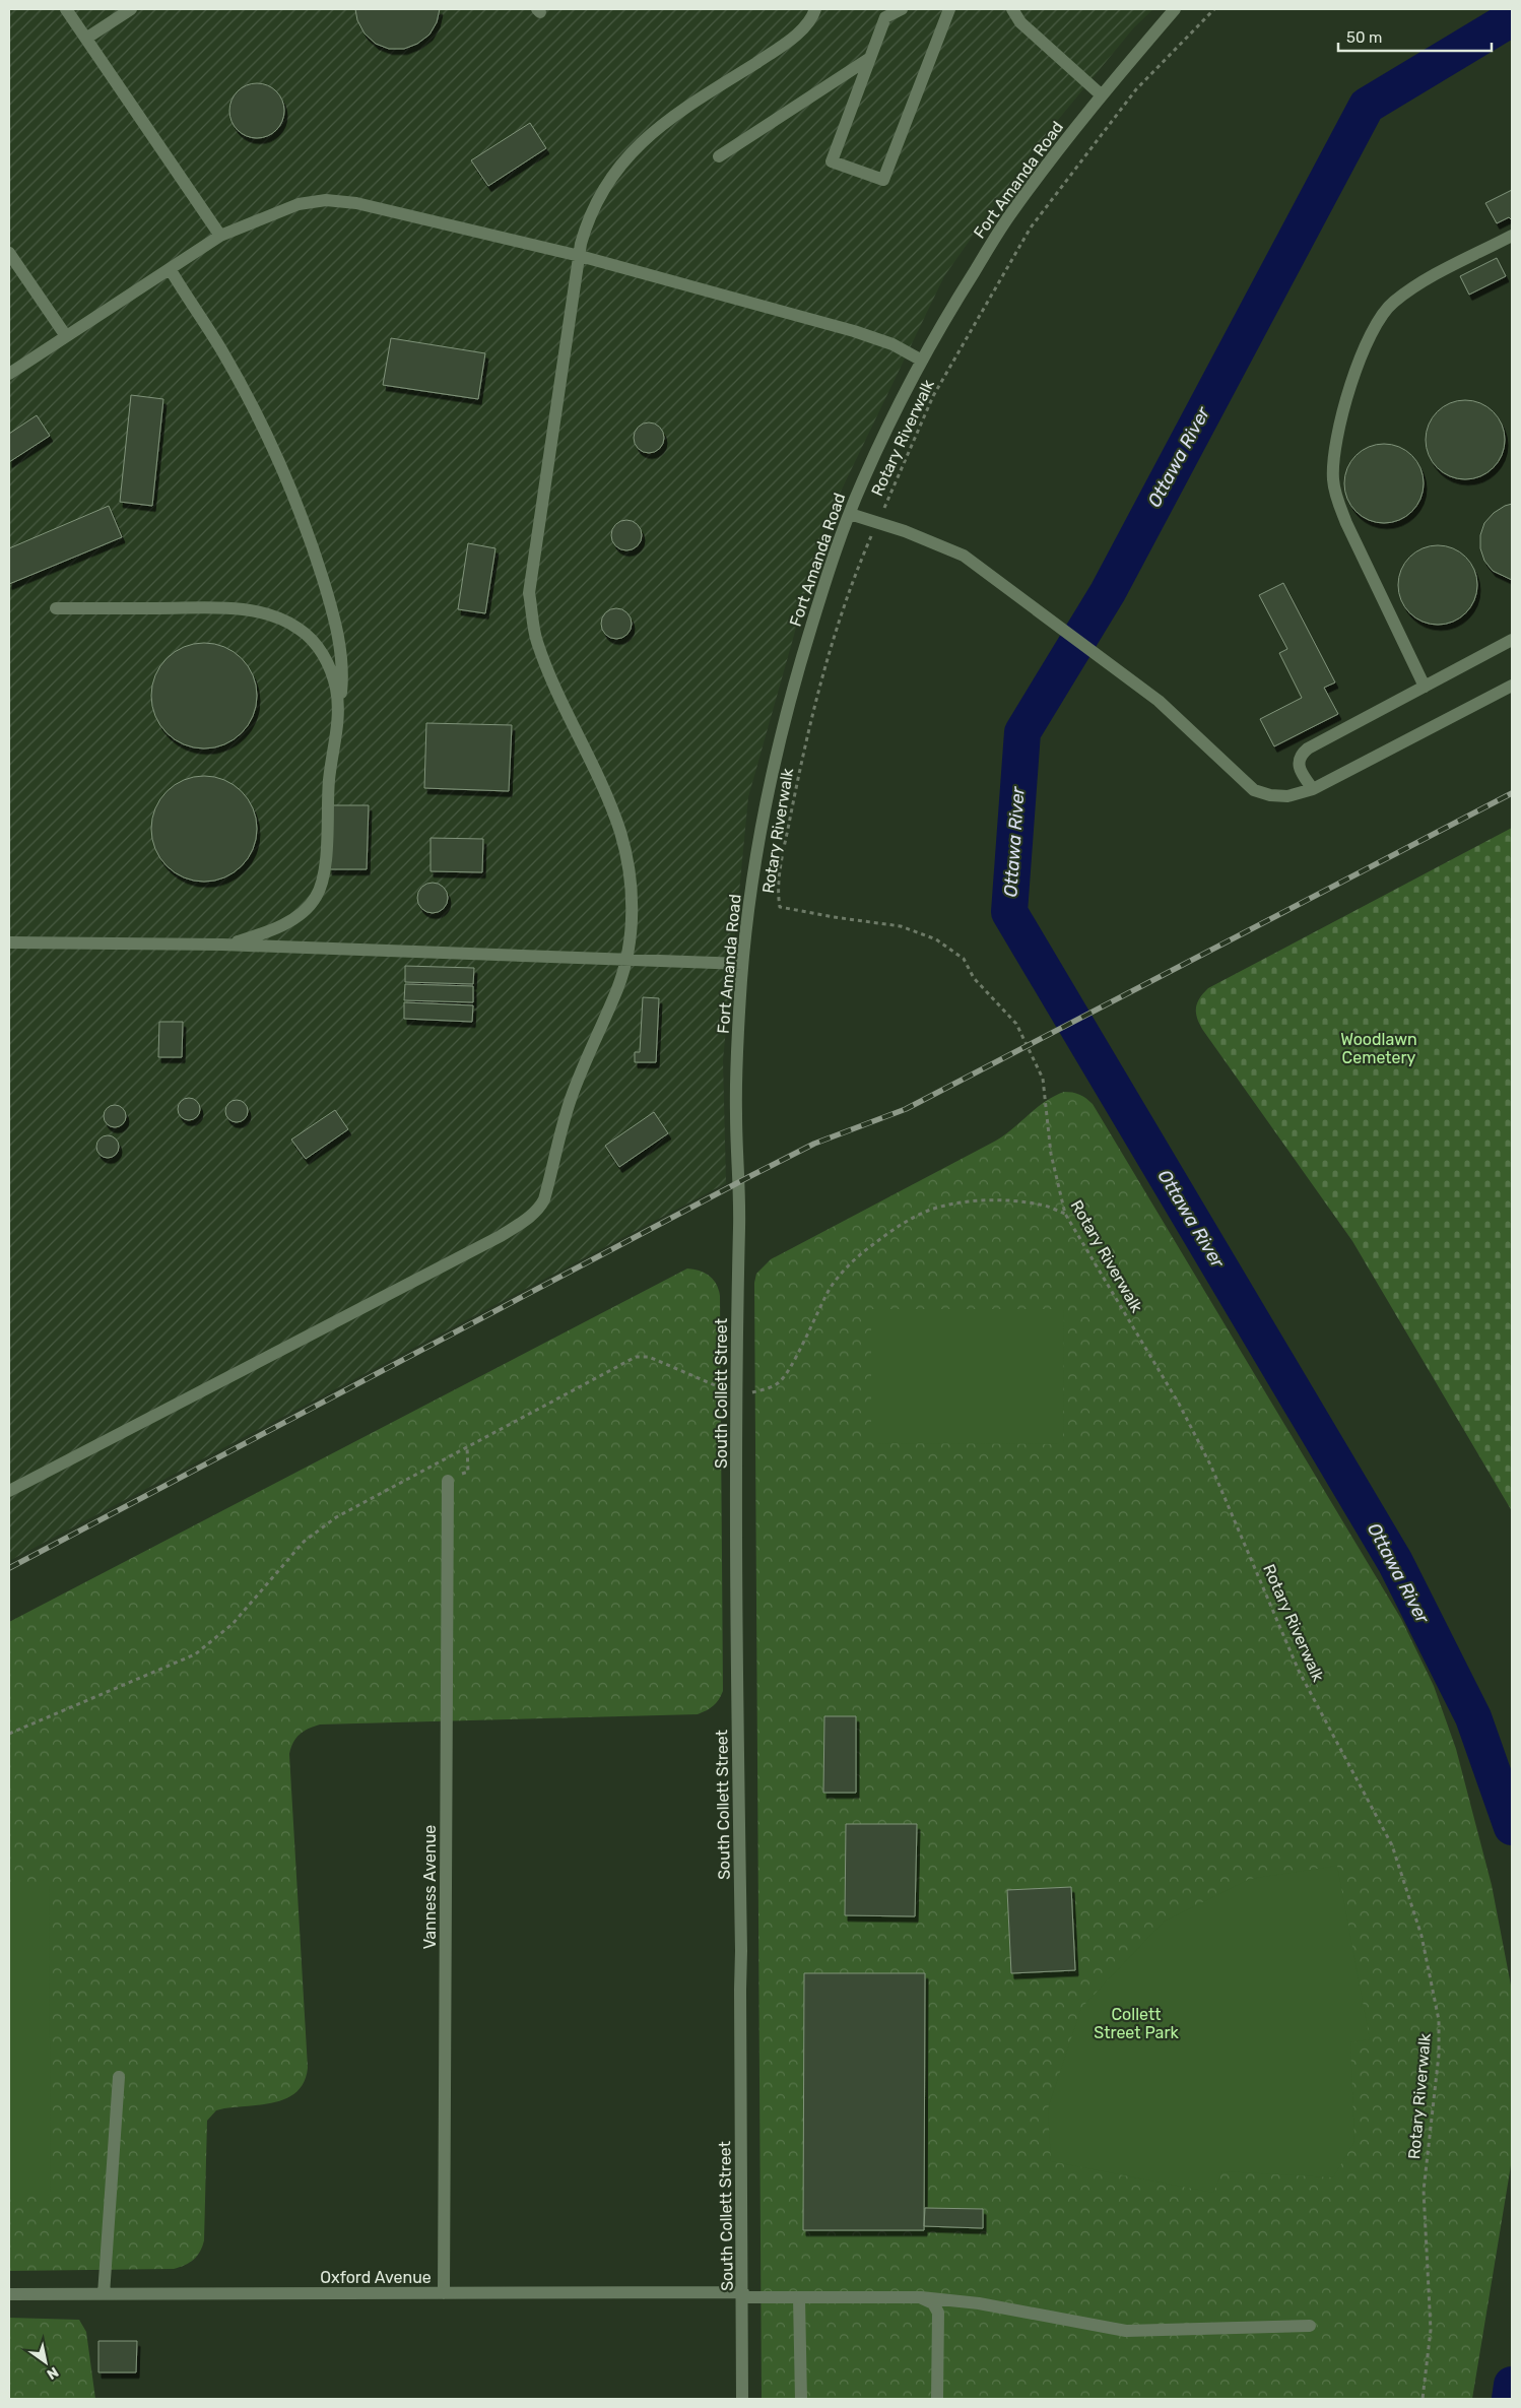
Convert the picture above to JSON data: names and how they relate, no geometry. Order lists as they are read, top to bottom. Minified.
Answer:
{"streets":{"street":["Fort Amanda Road","South Collett Street","Vanness Avenue","Oxford Avenue"],"path":["Rotary Riverwalk"]},"crossings":[["Fort Amanda Road","South Collett Street"],["South Collett Street","Oxford Avenue"],["Vanness Avenue","Oxford Avenue"]],"water":["Ottawa River"],"parks":["Woodlawn Cemetery","Collett Street Park"],"scale_bar":"50 m","north":"bottom right"}
